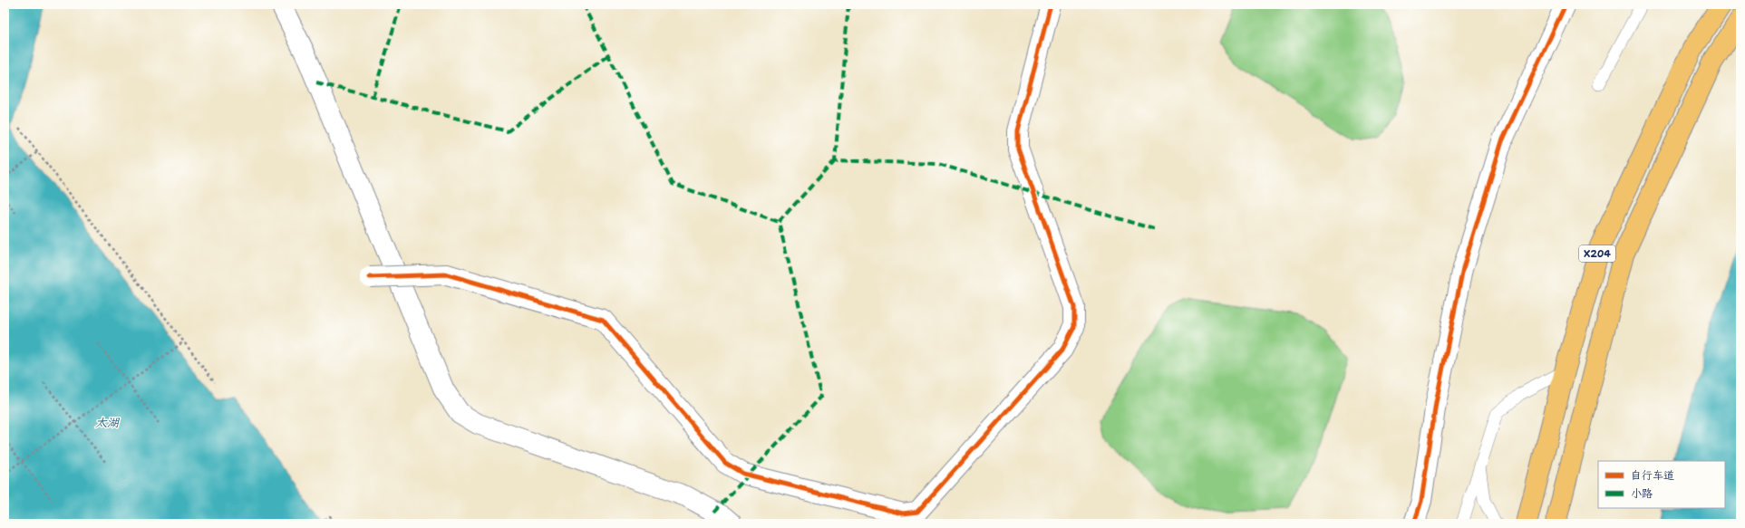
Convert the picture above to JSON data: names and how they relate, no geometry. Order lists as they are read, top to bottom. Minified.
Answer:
{"streets":{"main road":["X204"]},"water":["太湖"],"legend":["自行车道","小路"]}
